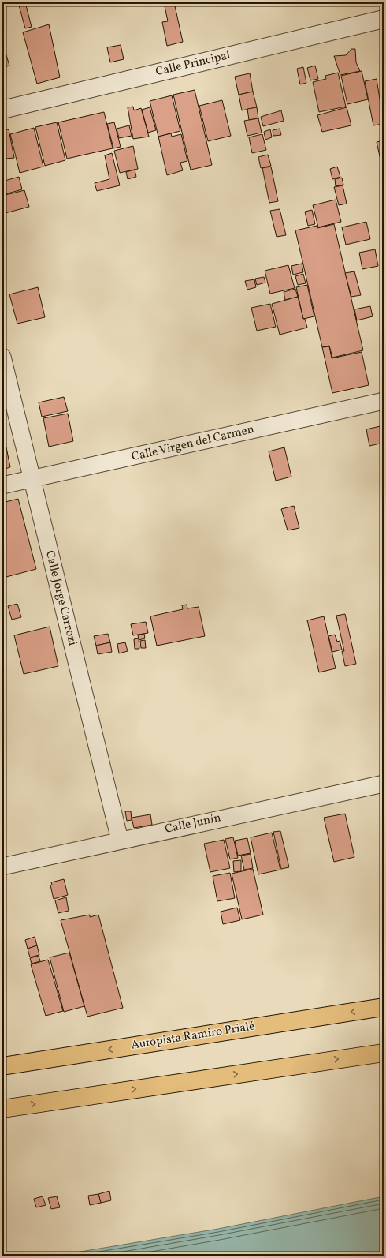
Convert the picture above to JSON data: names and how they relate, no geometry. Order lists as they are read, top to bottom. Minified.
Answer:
{"streets":{"highway":["Autopista Ramiro Prialé"],"street":["Calle Principal","Calle Virgen del Carmen","Calle Jorge Carrozi","Calle Junín"]},"crossings":[["Calle Virgen del Carmen","Calle Jorge Carrozi"],["Calle Jorge Carrozi","Calle Junín"]]}
